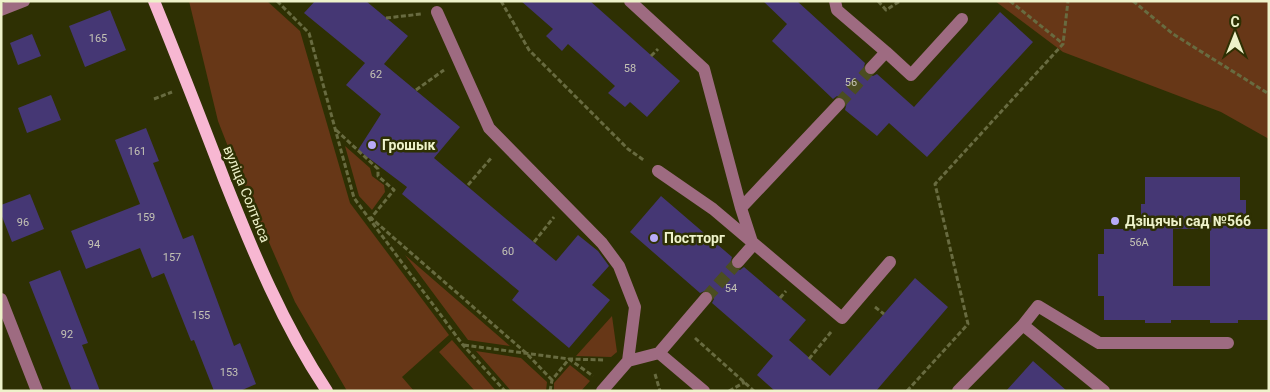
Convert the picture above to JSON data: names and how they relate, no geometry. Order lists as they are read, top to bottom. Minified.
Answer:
{"streets":{"main road":["вуліца Солтыса"]},"places":["Грошык","Дзіцячы сад №566","Постторг"],"house_numbers":["165","58","62","56","161","159","96","56А","94","60","157","54","155","92","153"],"north":"top"}
